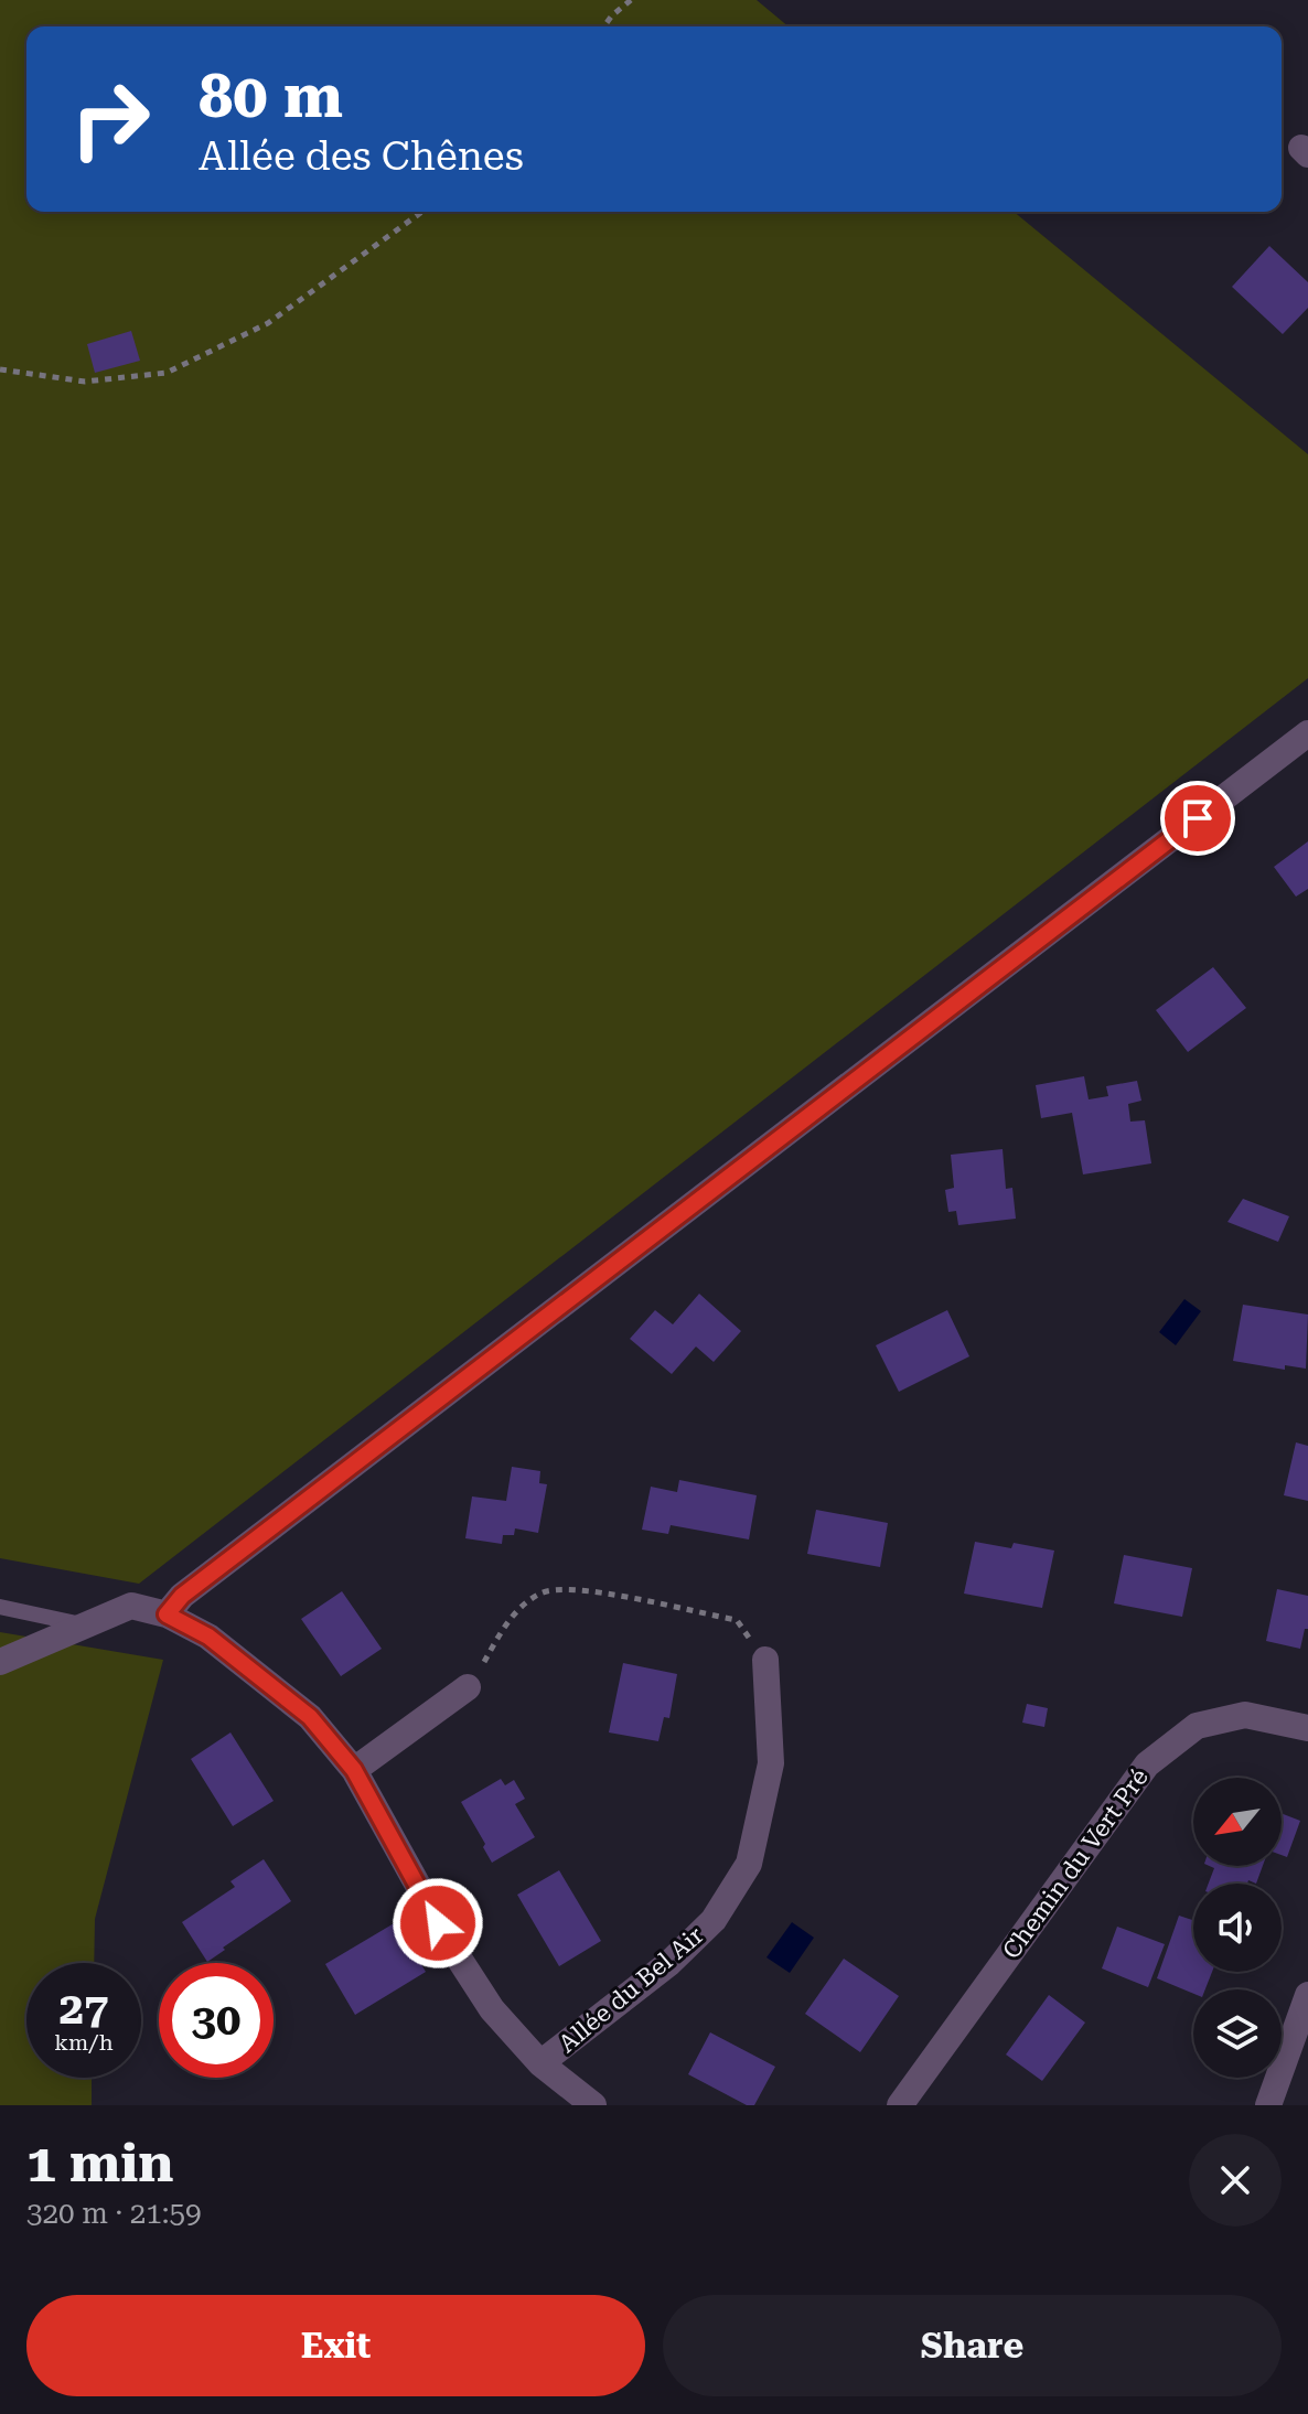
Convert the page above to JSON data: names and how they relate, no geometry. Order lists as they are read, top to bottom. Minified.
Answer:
{"streets":{"street":["Chemin du Vert Pré","Allée du Bel Air"]},"north":"bottom left","page":{"turn":["80 m","Allée des Chênes"],"speed":"27 km/h","limit":"30","heading":["1 min","320 m · 21:59"],"buttons":["Exit","Share"]}}
